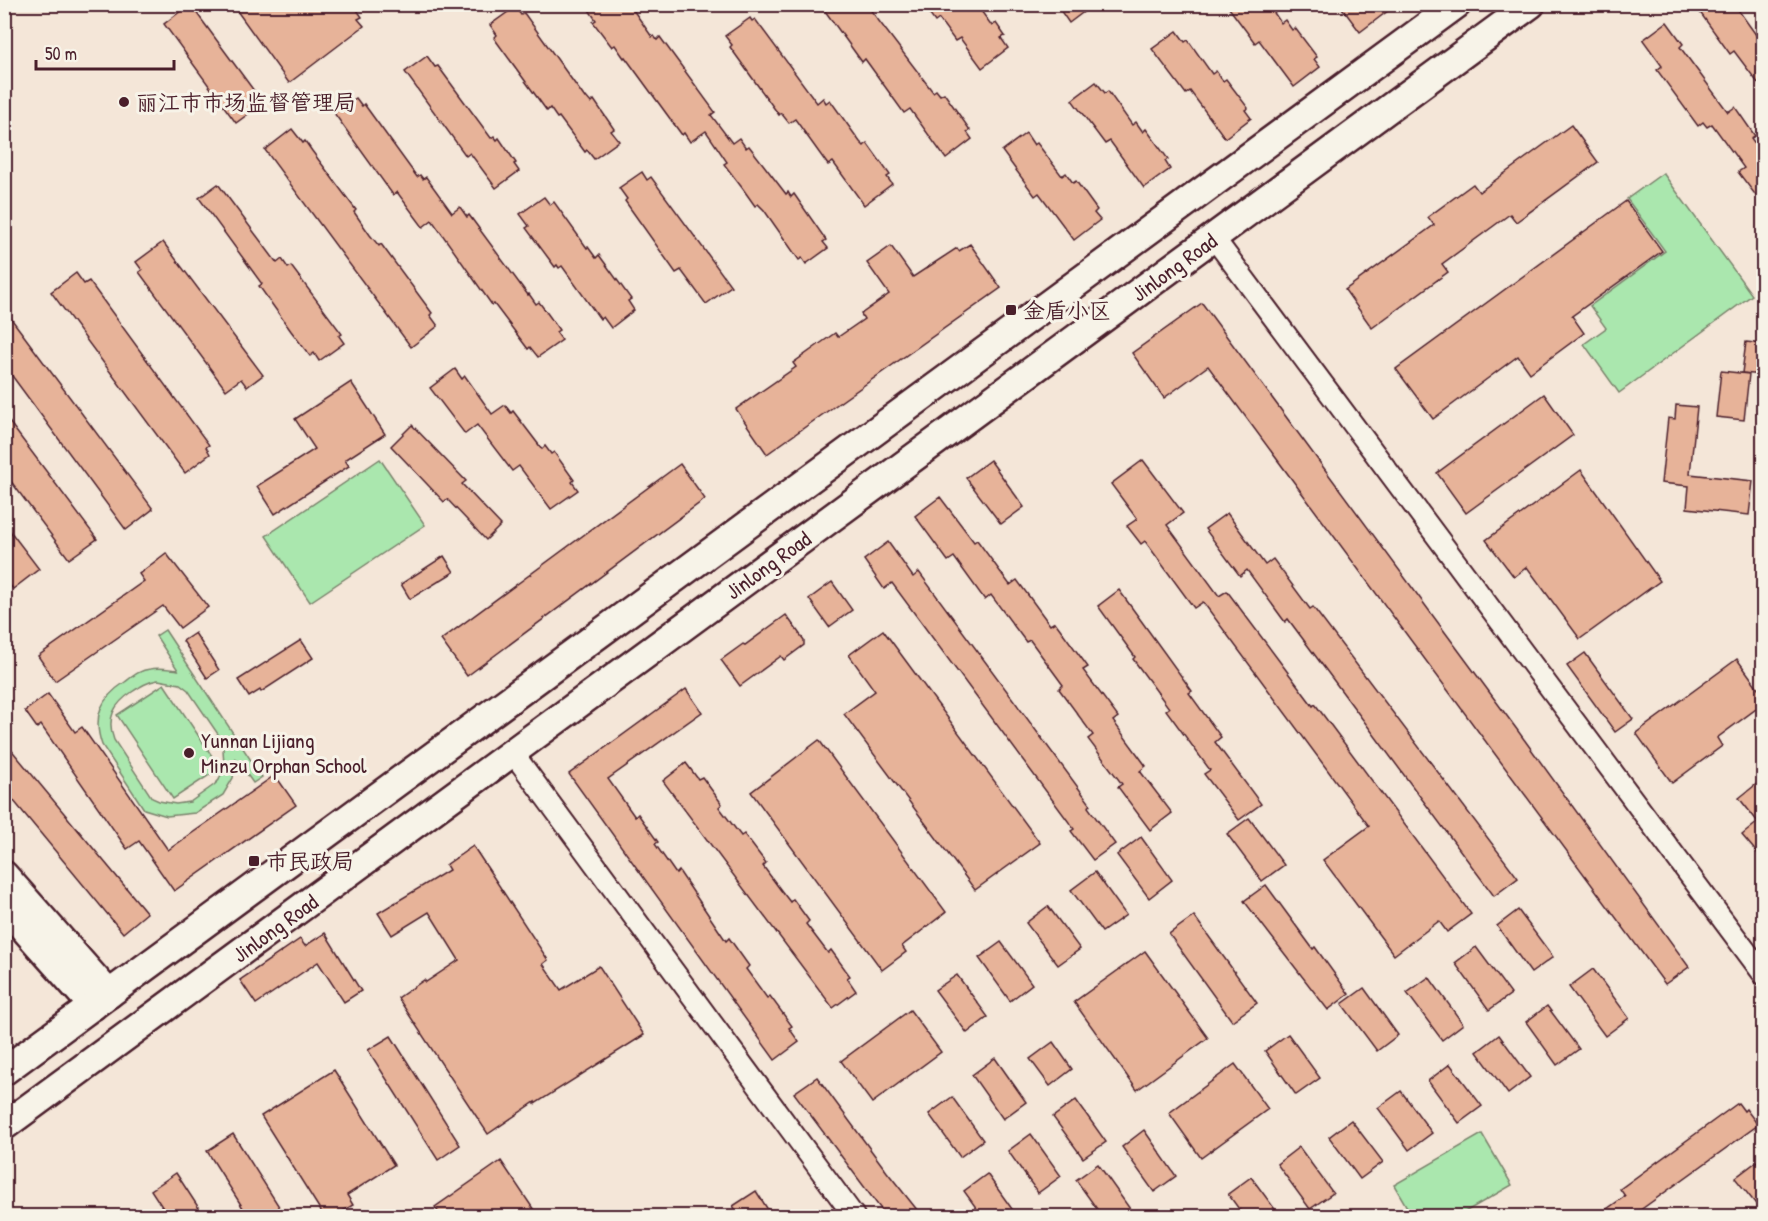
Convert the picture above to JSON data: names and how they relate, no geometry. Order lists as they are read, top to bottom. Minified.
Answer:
{"streets":{"main road":["Jinlong Road"]},"places":{"other":["丽江市市场监督管理局","Yunnan Lijiang Minzu Orphan School"],"transit":["金盾小区","市民政局"]},"scale_bar":"50 m"}
